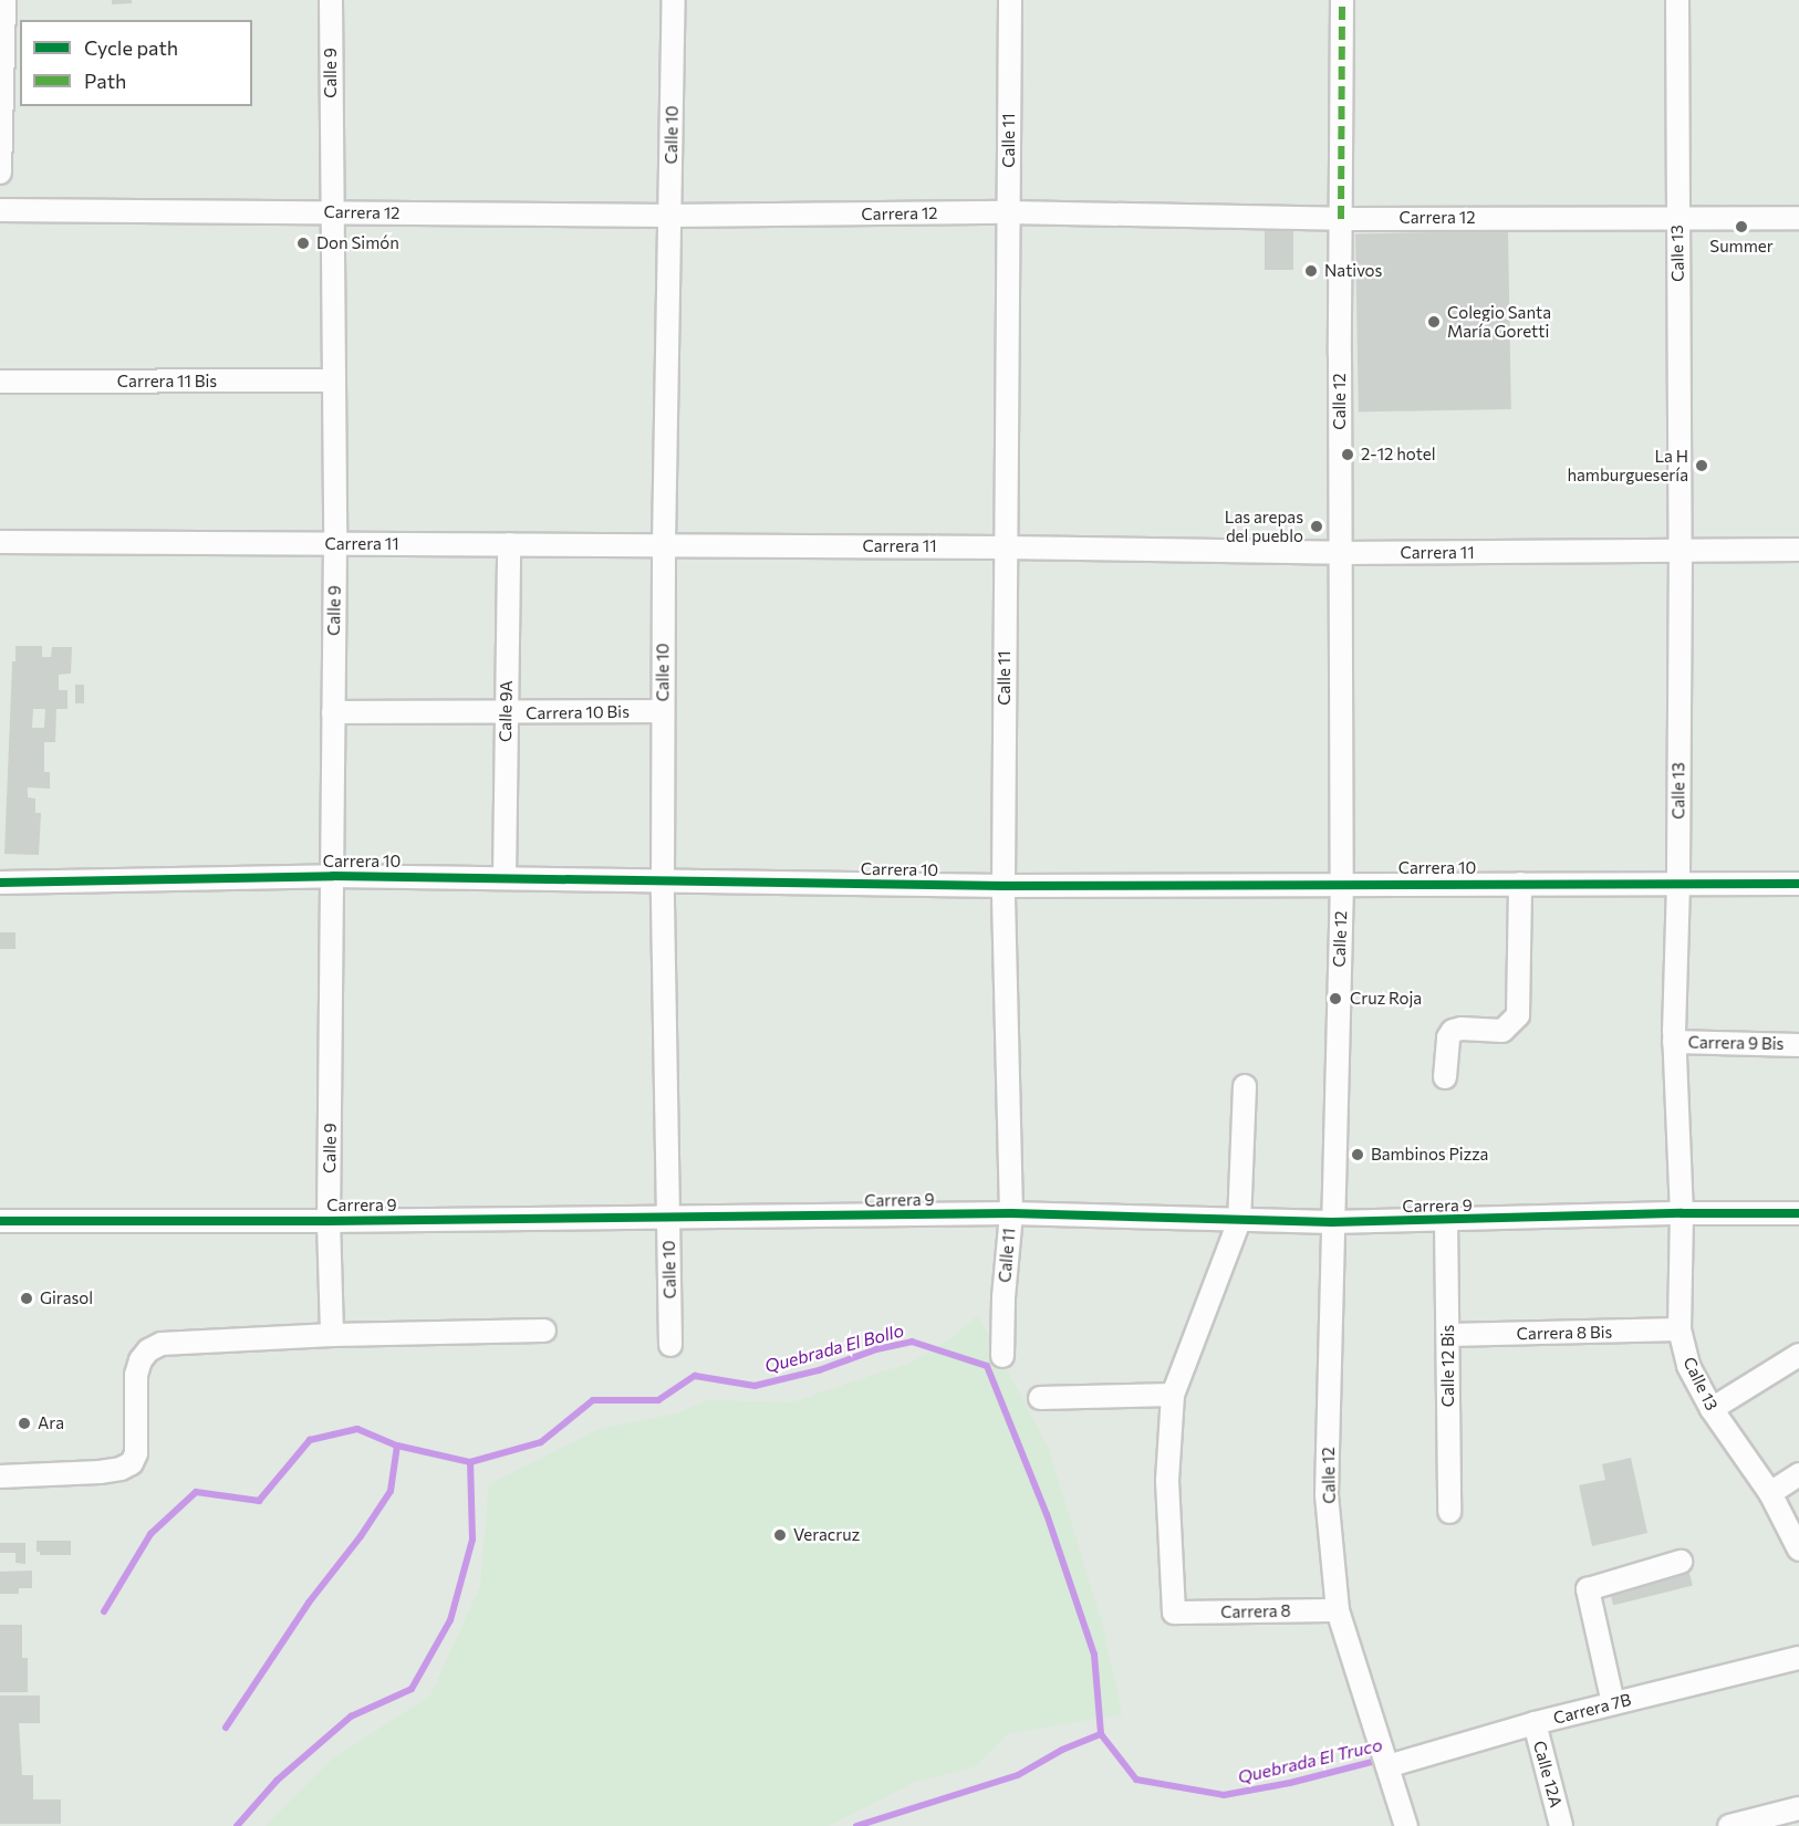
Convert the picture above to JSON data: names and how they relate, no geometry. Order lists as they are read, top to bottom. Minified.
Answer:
{"streets":{"street":["Calle 9","Calle 10","Calle 11","Carrera 12","Calle 13","Carrera 11 Bis","Calle 12","Carrera 11","Calle 9A","Carrera 10 Bis","Carrera 10","Carrera 9 Bis","Carrera 9","Carrera 8 Bis","Calle 12 Bis","Carrera 8","Carrera 7B","Calle 12A"]},"crossings":[["Calle 9","Carrera 12"],["Calle 9","Carrera 11 Bis"],["Calle 9","Carrera 11"],["Calle 9","Carrera 10 Bis"],["Calle 9","Carrera 10"],["Calle 9","Carrera 9"],["Calle 10","Carrera 12"],["Calle 10","Carrera 11"],["Calle 10","Carrera 10 Bis"],["Calle 10","Carrera 10"],["Calle 10","Carrera 9"],["Calle 11","Carrera 12"],["Calle 11","Carrera 11"],["Calle 11","Carrera 10"],["Calle 11","Carrera 9"],["Carrera 12","Calle 13"],["Carrera 12","Calle 12"],["Calle 13","Carrera 11"],["Calle 13","Carrera 10"],["Calle 13","Carrera 9 Bis"],["Calle 13","Carrera 9"],["Calle 13","Carrera 8 Bis"],["Calle 12","Carrera 11"],["Calle 12","Carrera 10"],["Calle 12","Carrera 9"],["Calle 12","Carrera 8"],["Calle 12","Carrera 7B"],["Carrera 11","Calle 9A"],["Calle 9A","Carrera 10 Bis"],["Calle 9A","Carrera 10"],["Carrera 9","Calle 12 Bis"],["Carrera 8 Bis","Calle 12 Bis"],["Carrera 7B","Calle 12A"]],"water":["Quebrada El Bollo","Quebrada El Truco"],"places":["Summer","Don Simón","Nativos","Colegio Santa María Goretti","2-12 hotel","La H hamburguesería","Las arepas del pueblo","Cruz Roja","Bambinos Pizza","Girasol","Ara","Veracruz"],"legend":["Cycle path","Path"]}
